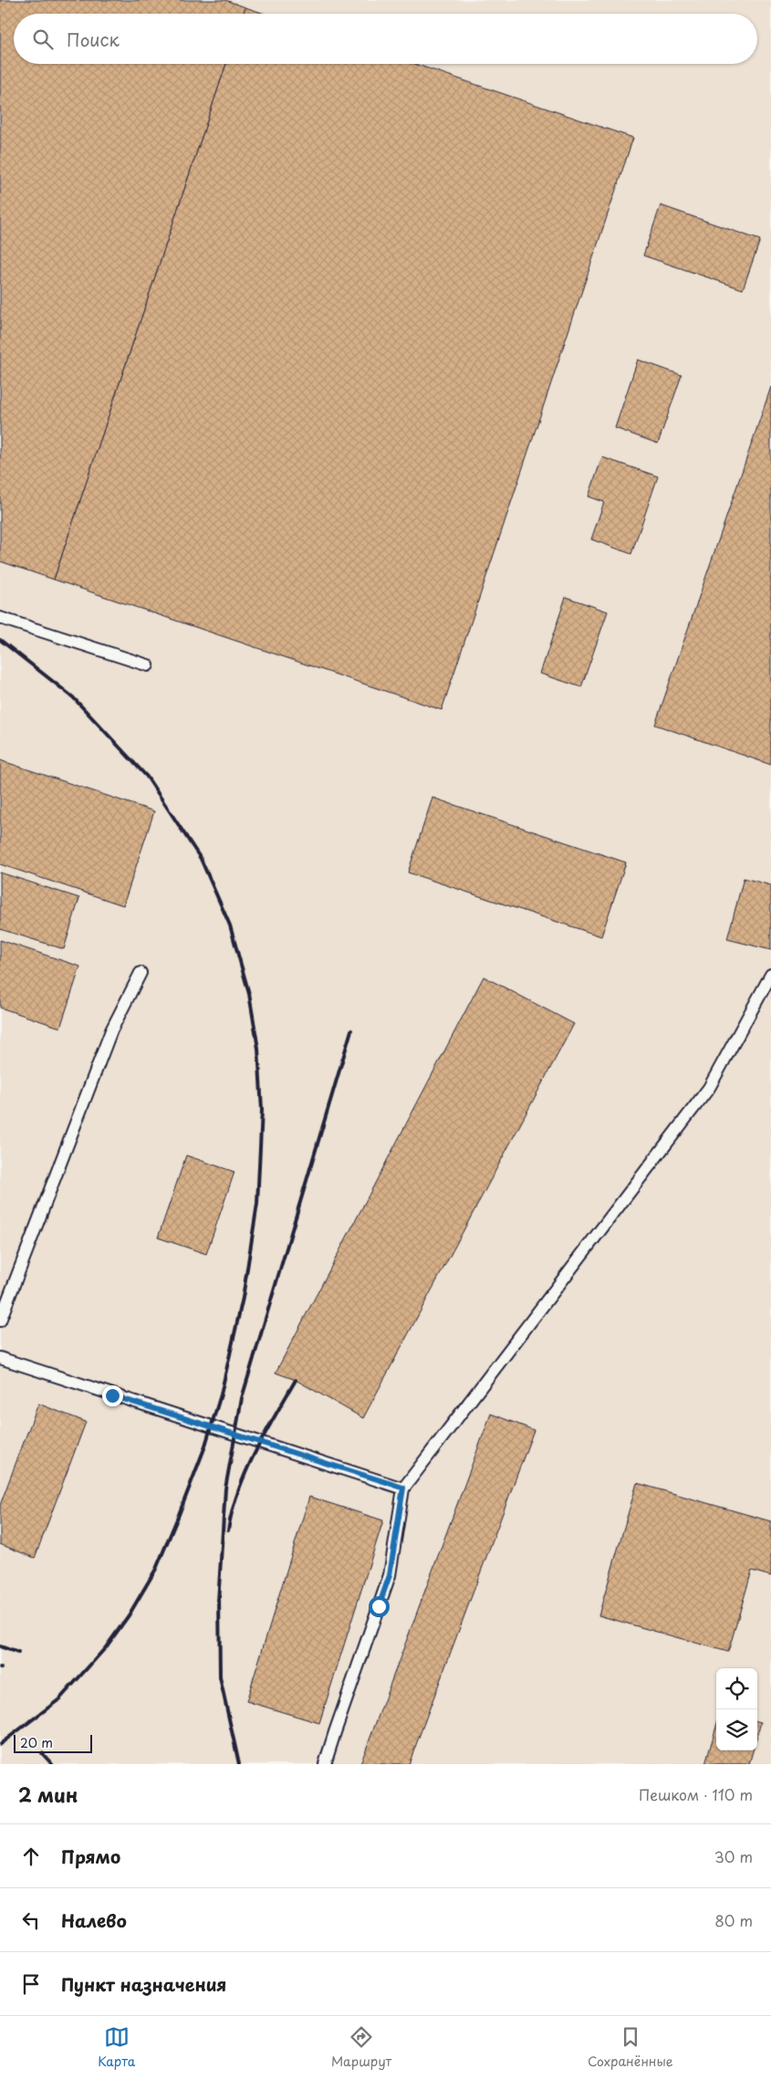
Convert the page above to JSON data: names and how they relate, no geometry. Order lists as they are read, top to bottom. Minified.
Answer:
{"scale_bar":"20 m","page":{"search":"Поиск","scale":"20 m","heading":["2 мин","Пешком · 110 m"],"list":[["Прямо","30 m"],["Налево","80 m"],"Пункт назначения"],"nav":["Карта","Маршрут","Сохранённые"]}}
